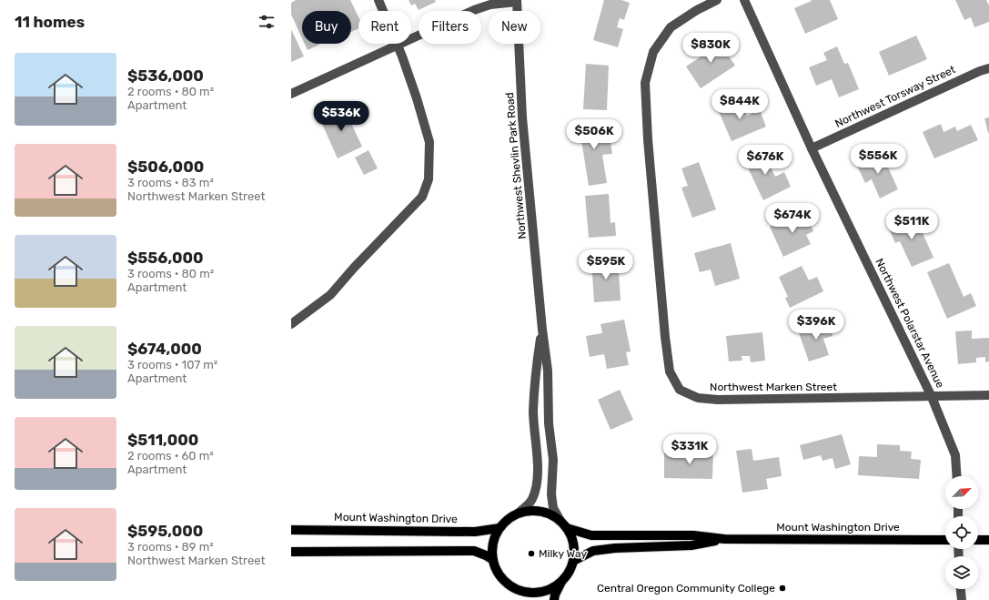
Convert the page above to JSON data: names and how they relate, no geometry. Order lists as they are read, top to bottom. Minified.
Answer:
{"streets":{"main road":["Mount Washington Drive"],"street":["Northwest Torsway Street","Northwest Shevlin Park Road","Northwest Polarstar Avenue","Northwest Marken Street"]},"crossings":[["Northwest Torsway Street","Northwest Polarstar Avenue"],["Northwest Shevlin Park Road","Mount Washington Drive"],["Northwest Polarstar Avenue","Northwest Marken Street"]],"places":["Milky Way","Central Oregon Community College"],"north":"top right","page":{"heading":"11 homes","chip":["Buy","Rent","Filters","New"],"price":["$830K","$844K","$536K","$506K","$556K","$676K","$674K","$511K","$595K","$396K","$331K"],"list":[{"name":"$536,000","note":"2 rooms · 80 m² · Apartment"},{"name":"$506,000","note":"3 rooms · 83 m² · Northwest Marken Street"},{"name":"$556,000","note":"3 rooms · 80 m² · Apartment"},{"name":"$674,000","note":"3 rooms · 107 m² · Apartment"},{"name":"$511,000","note":"2 rooms · 60 m² · Apartment"},{"name":"$595,000","note":"3 rooms · 89 m² · Northwest Marken Street"}]}}
